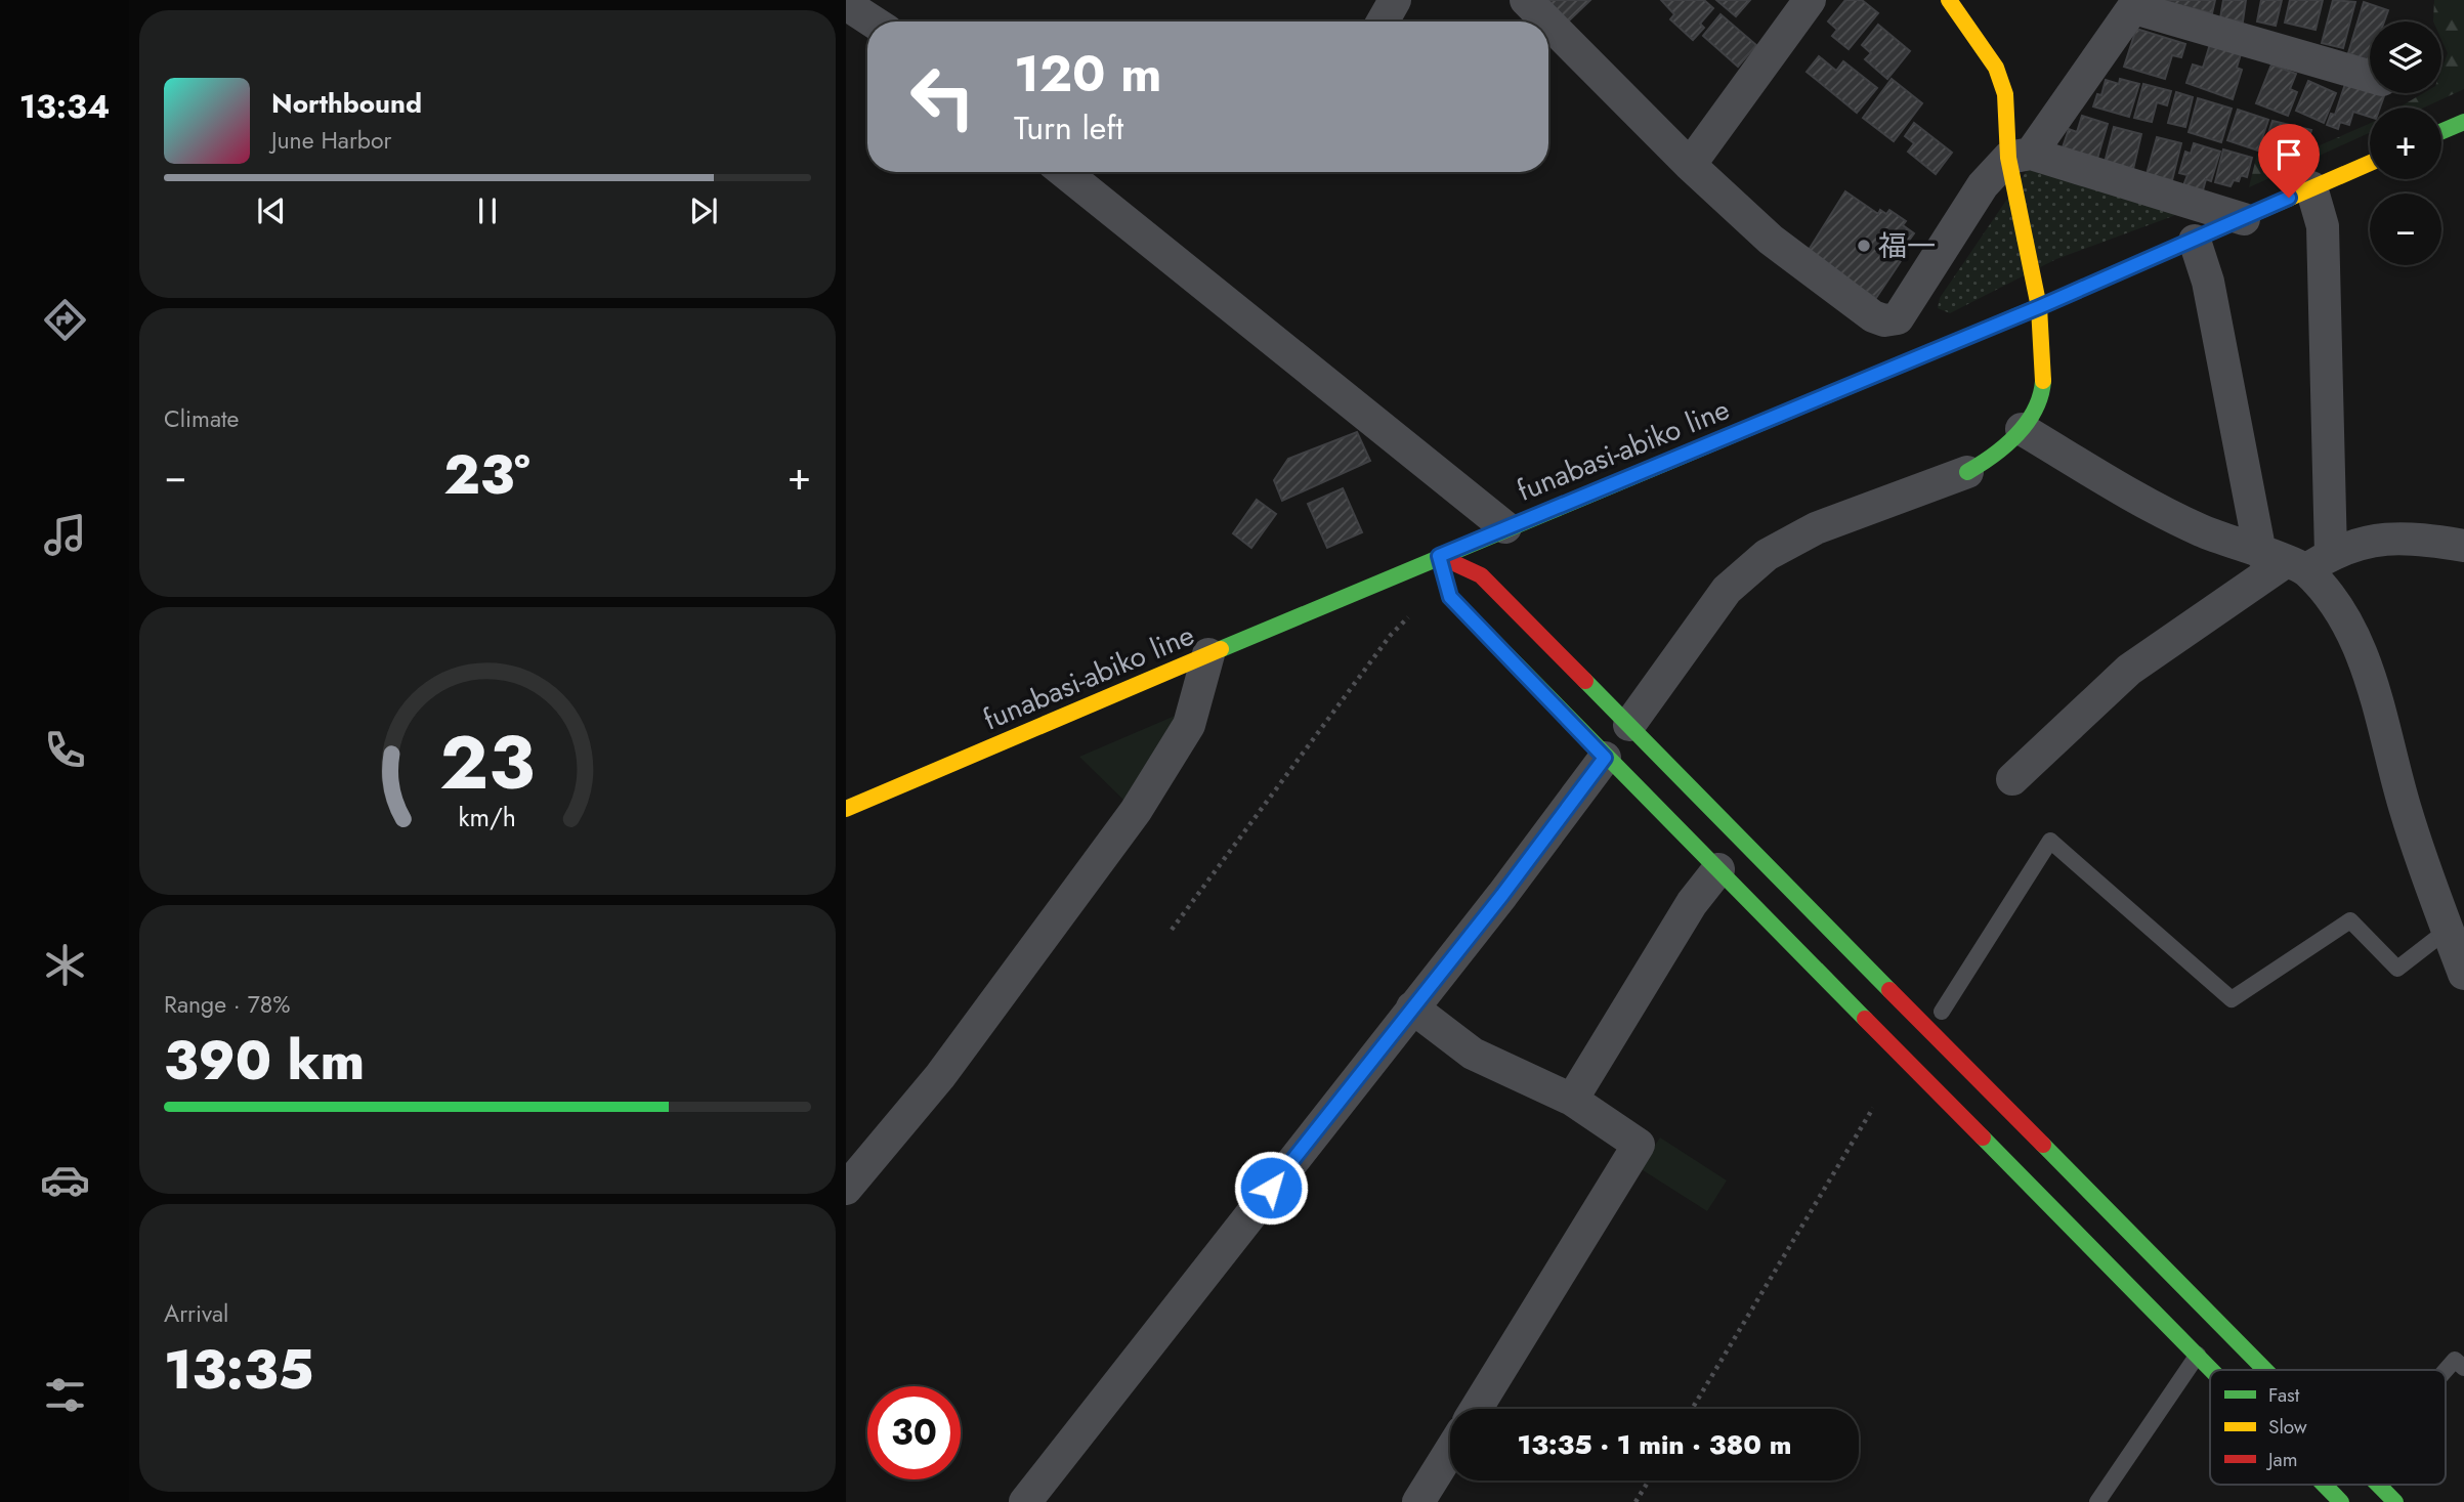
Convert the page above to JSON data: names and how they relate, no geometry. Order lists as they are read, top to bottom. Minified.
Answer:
{"streets":{"street":["funabasi-abiko line"]},"places":["福一"],"legend":["Fast","Slow","Jam"],"page":{"tabs":"13:34","map_buttons":["+","−"],"turn":["120 m","Turn left"],"song":["Northbound","June Harbor"],"tile":["Climate",["Range · 78%","390 km"],["Arrival","13:35"]],"heat":["−","23°","+"],"limit":"30","trip":"13:35 · 1 min · 380 m","gauge":["23","km/h"]}}
